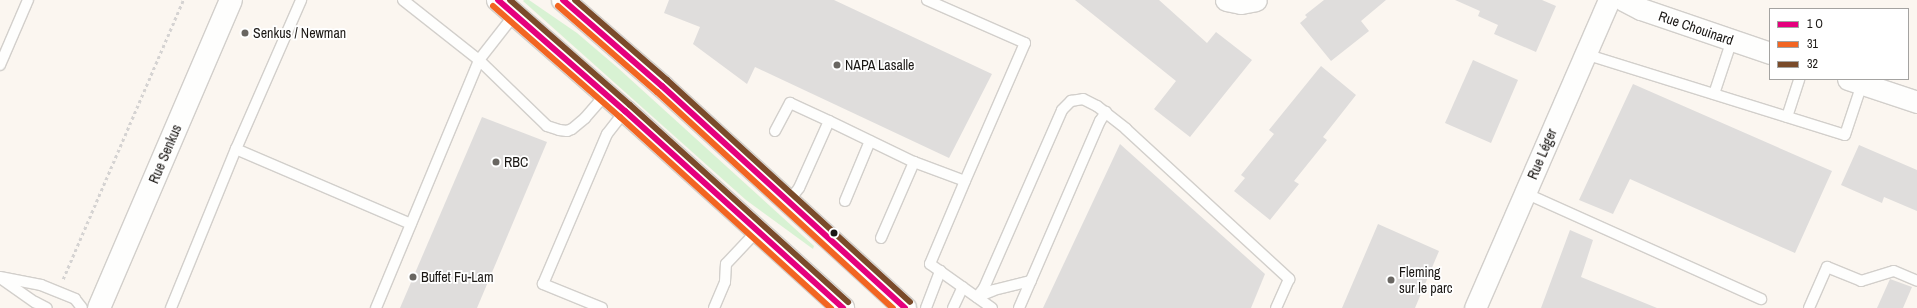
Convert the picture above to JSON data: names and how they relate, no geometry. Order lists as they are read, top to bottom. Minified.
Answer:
{"streets":{"main road":["Rue Senkus"],"street":["Rue Chouinard","Rue Léger"]},"places":["Senkus / Newman","NAPA Lasalle","RBC","Buffet Fu-Lam","Fleming sur le parc"],"lines":["transit line 32","transit line 31"],"legend":["1 O","31","32"]}
